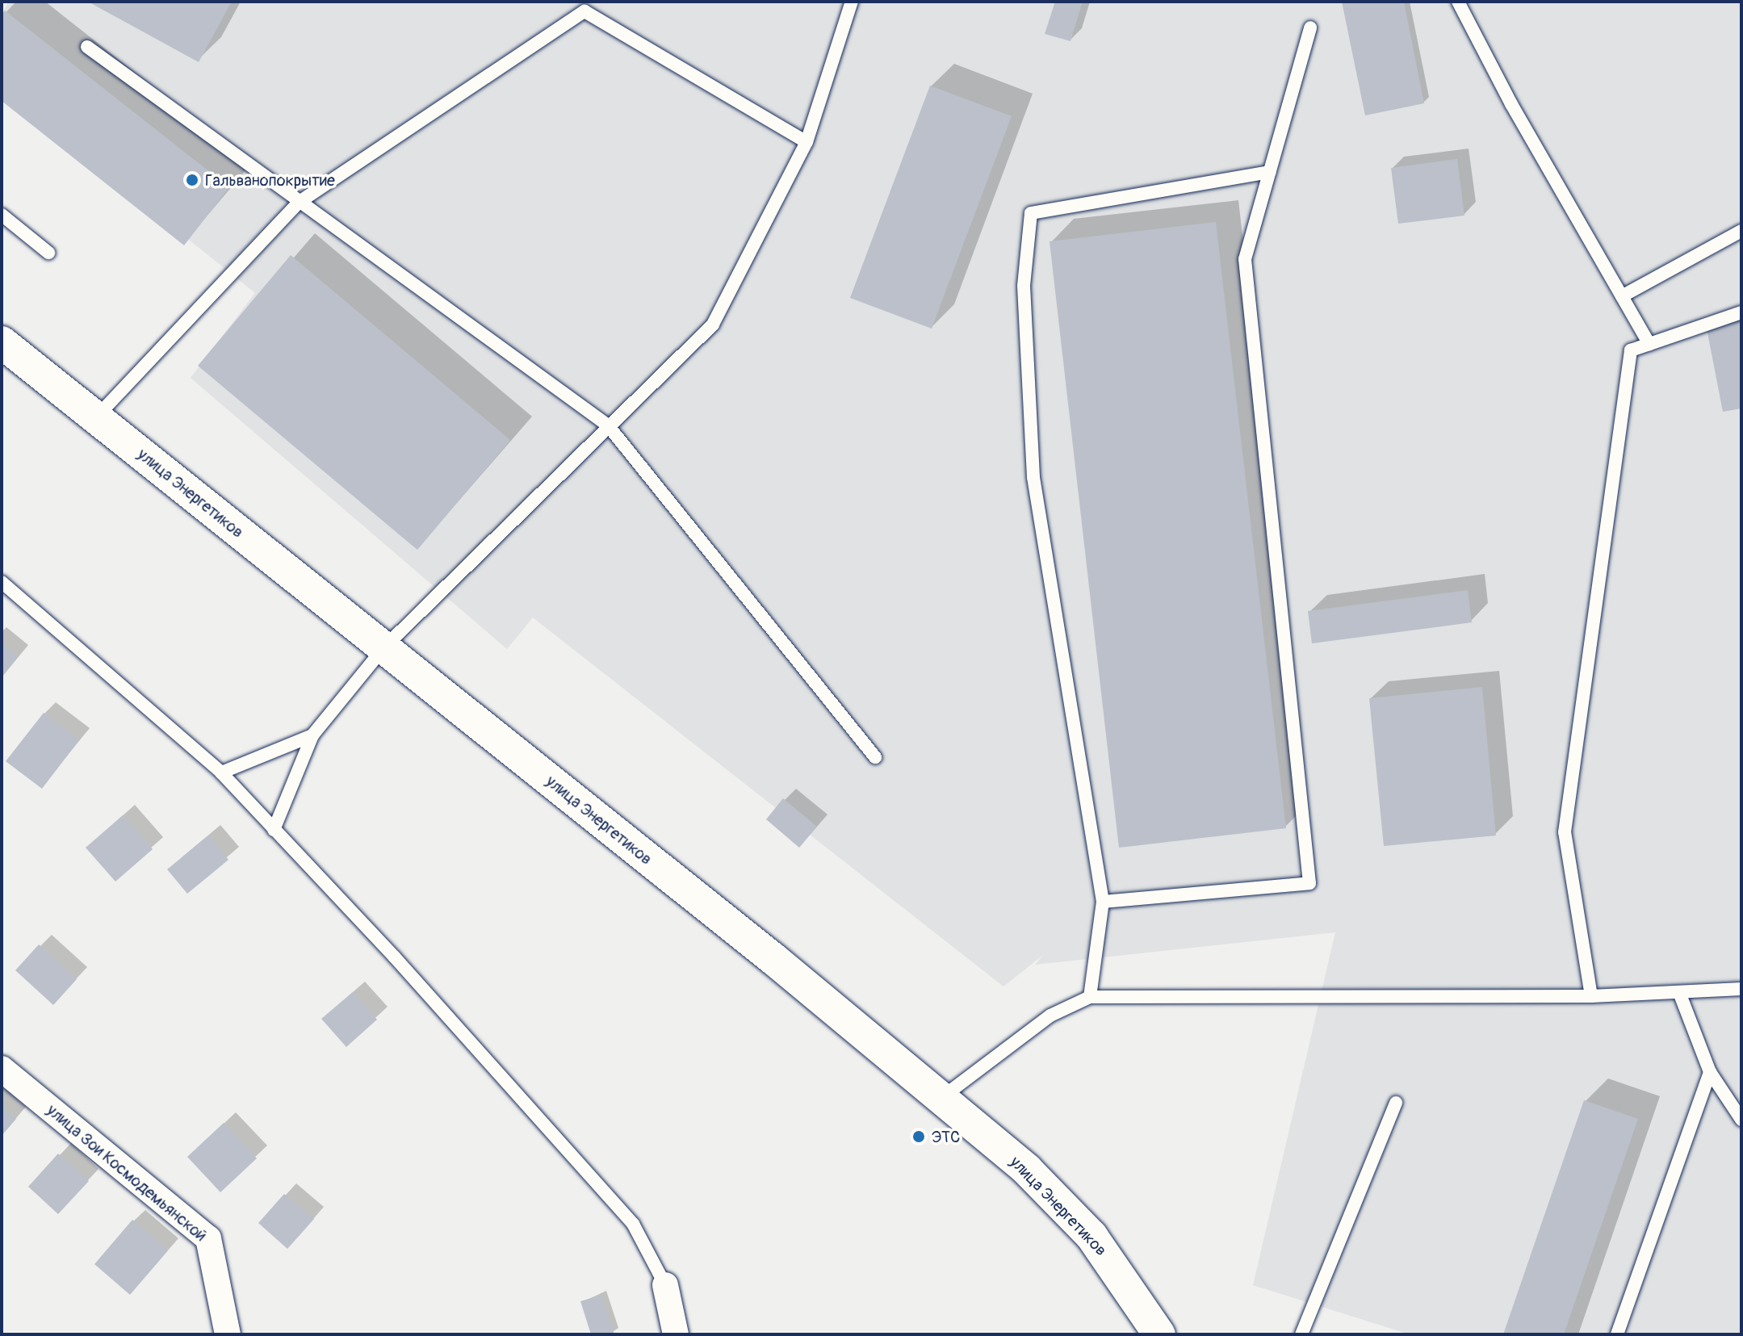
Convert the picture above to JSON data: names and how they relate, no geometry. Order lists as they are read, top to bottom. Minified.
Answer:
{"streets":{"street":["улица Энергетиков","улица Зои Космодемьянской"]},"places":["Гальванопокрытие","ЭТС"]}
